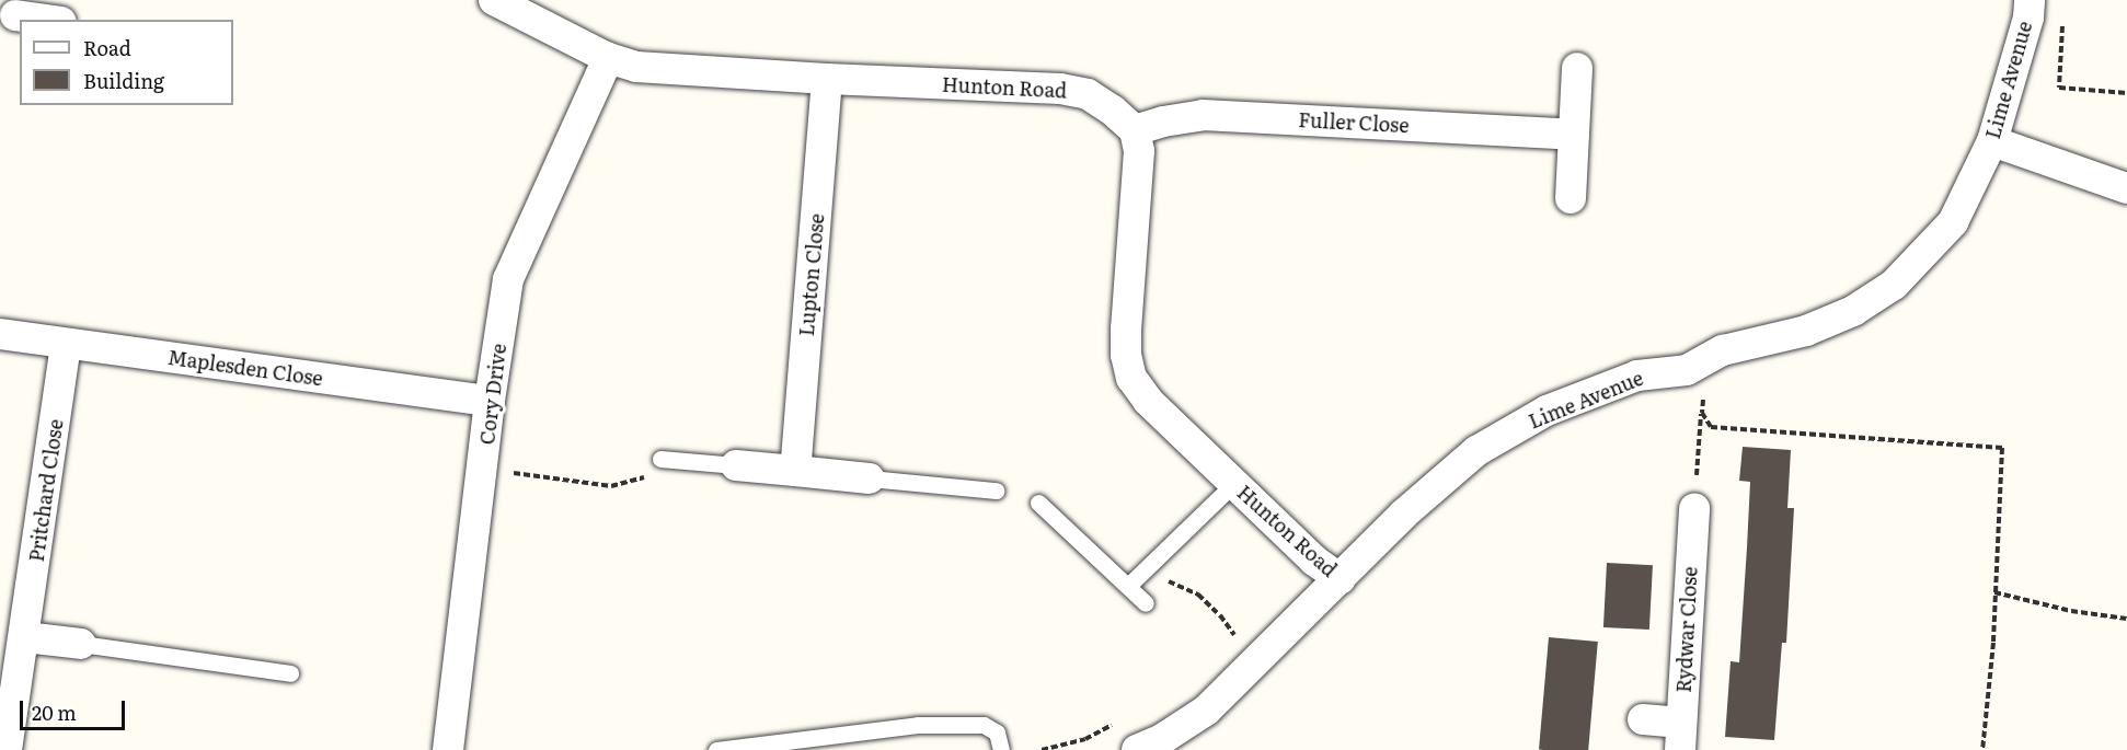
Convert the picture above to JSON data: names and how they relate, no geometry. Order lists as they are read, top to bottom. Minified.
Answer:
{"streets":{"street":["Lime Avenue","Hunton Road","Fuller Close","Lupton Close","Maplesden Close","Cory Drive","Pritchard Close","Rydwar Close"]},"crossings":[["Lime Avenue","Hunton Road"],["Hunton Road","Fuller Close"],["Hunton Road","Lupton Close"],["Hunton Road","Cory Drive"],["Maplesden Close","Cory Drive"],["Maplesden Close","Pritchard Close"]],"legend":["Road","Building"],"scale_bar":"20 m"}
